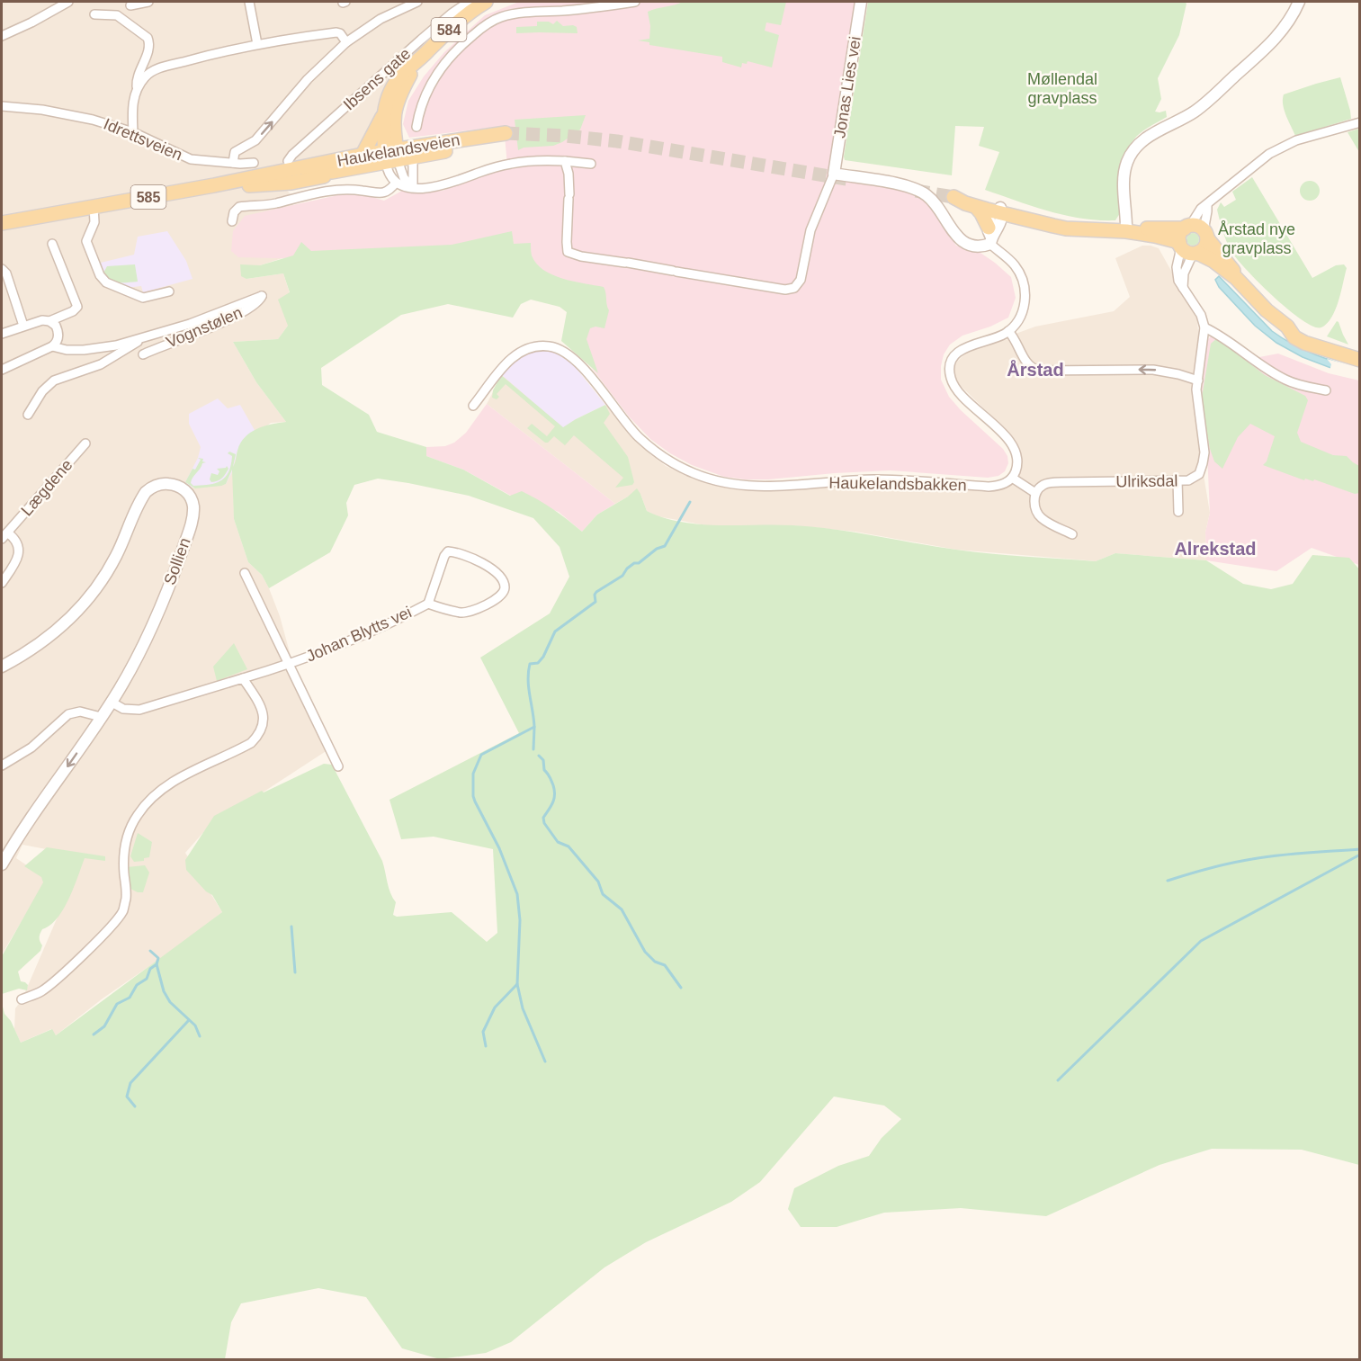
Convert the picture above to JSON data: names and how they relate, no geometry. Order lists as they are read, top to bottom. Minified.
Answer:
{"streets":{"main road":["584","Ibsens gate","Haukelandsveien","585"],"street":["Jonas Lies vei","Idrettsveien","Vognstølen","Ulriksdal","Haukelandsbakken","Lægdene","Sollien","Johan Blytts vei"]},"crossings":[["584","Ibsens gate"],["584","Haukelandsveien"],["Ibsens gate","Haukelandsveien"],["Jonas Lies vei","Haukelandsveien"],["Sollien","Johan Blytts vei"]],"districts":["Årstad","Alrekstad"],"parks":["Møllendal gravplass","Årstad nye gravplass"]}
